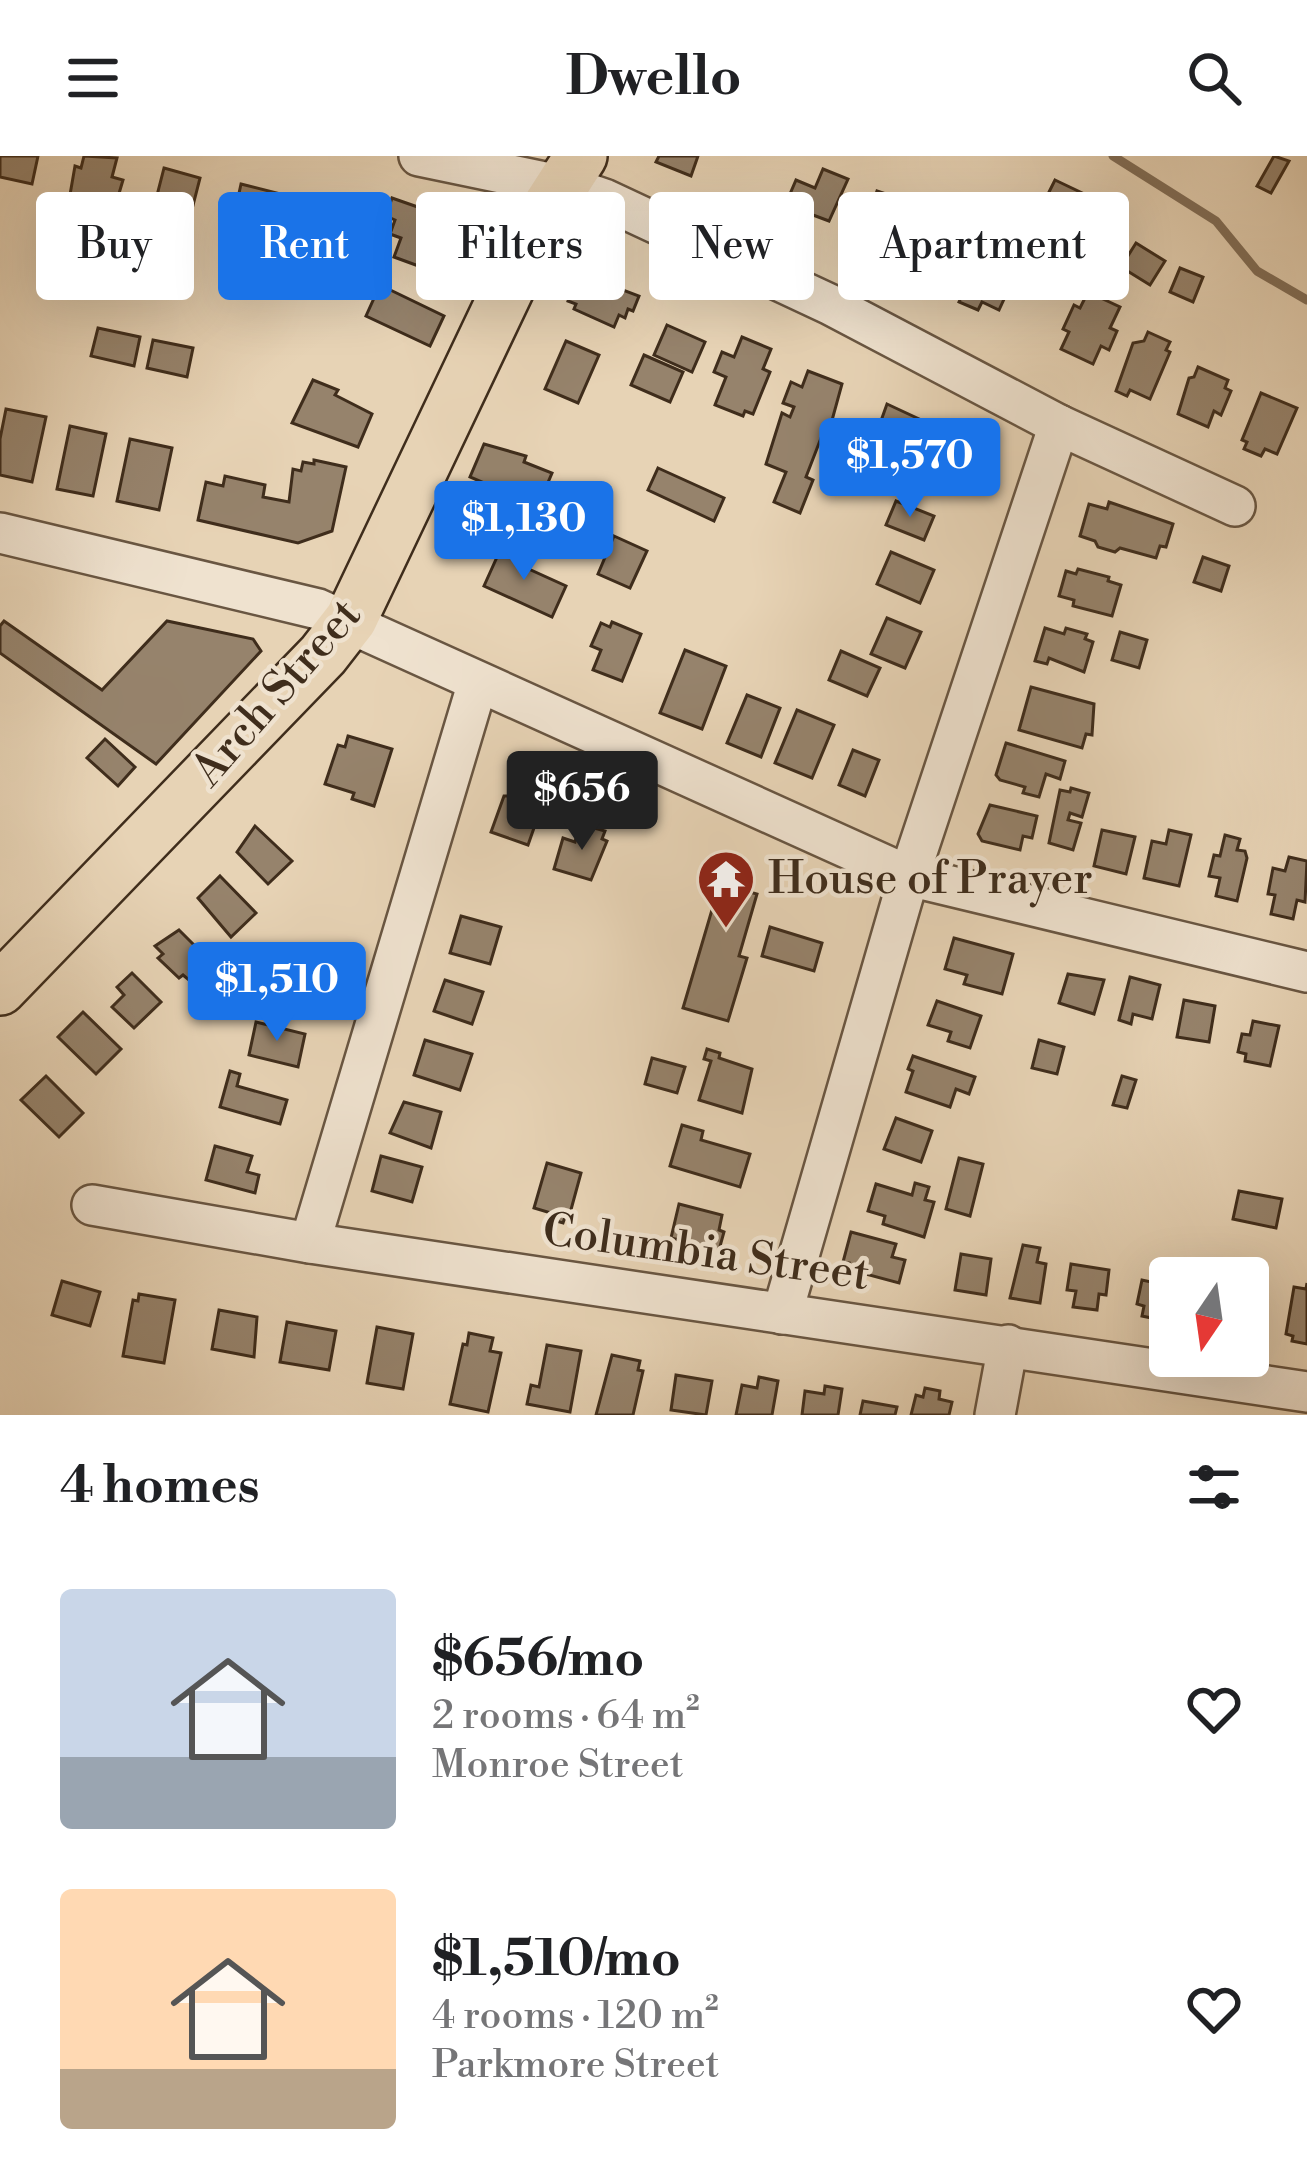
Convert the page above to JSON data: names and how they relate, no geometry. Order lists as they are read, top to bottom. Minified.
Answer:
{"streets":{"main road":["Arch Street"],"street":["Columbia Street"]},"places":{"temple":["House of Prayer"]},"north":"bottom","page":{"header":"Dwello","chip":["Buy","Rent","Filters","New","Apartment"],"price":["$1,570","$1,130","$656","$1,510"],"heading":"4 homes","list":[{"name":"$656/mo","note":"2 rooms · 64 m² · Monroe Street"},{"name":"$1,510/mo","note":"4 rooms · 120 m² · Parkmore Street"}]}}
